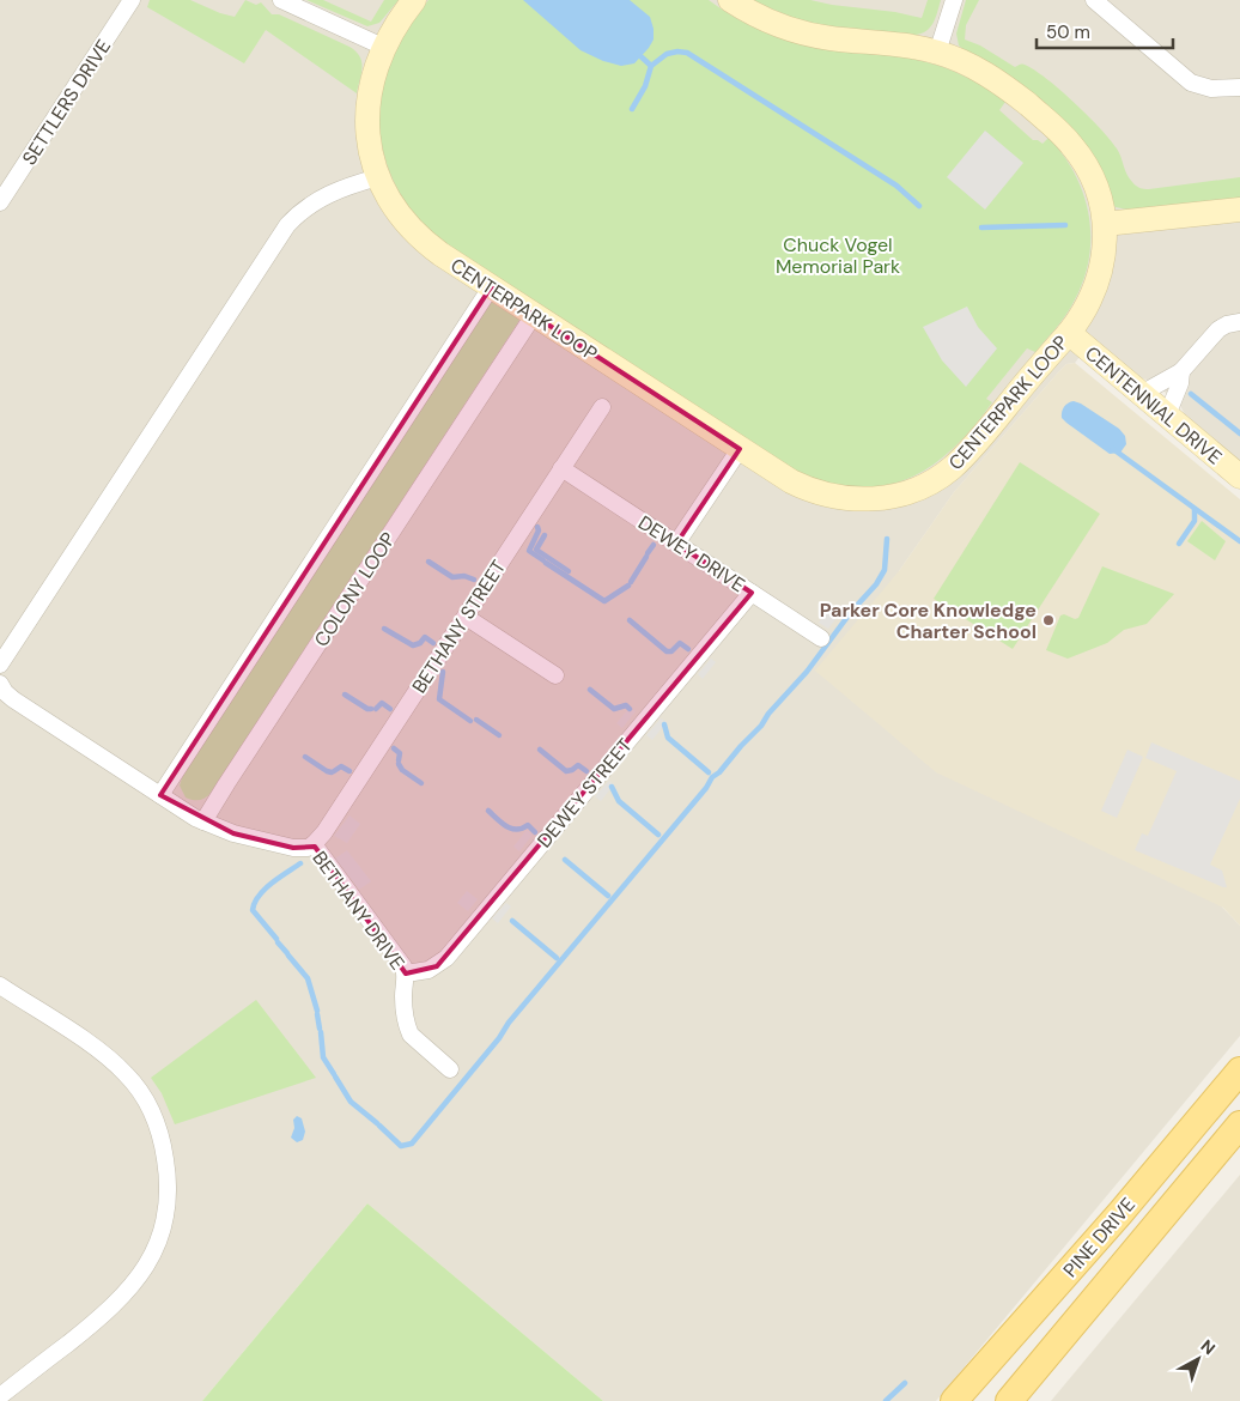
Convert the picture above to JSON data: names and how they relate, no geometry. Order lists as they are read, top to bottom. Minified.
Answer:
{"streets":{"main road":["PINE DRIVE"],"street":["SETTLERS DRIVE","CENTERPARK LOOP","CENTENNIAL DRIVE","DEWEY DRIVE","COLONY LOOP","BETHANY STREET","DEWEY STREET","BETHANY DRIVE"]},"crossings":[["CENTERPARK LOOP","CENTENNIAL DRIVE"],["CENTERPARK LOOP","COLONY LOOP"],["DEWEY DRIVE","BETHANY STREET"],["DEWEY DRIVE","DEWEY STREET"],["COLONY LOOP","BETHANY DRIVE"],["BETHANY STREET","BETHANY DRIVE"],["DEWEY STREET","BETHANY DRIVE"]],"parks":["Chuck Vogel Memorial Park"],"places":["Parker Core Knowledge Charter School"],"scale_bar":"50 m","north":"top right"}
